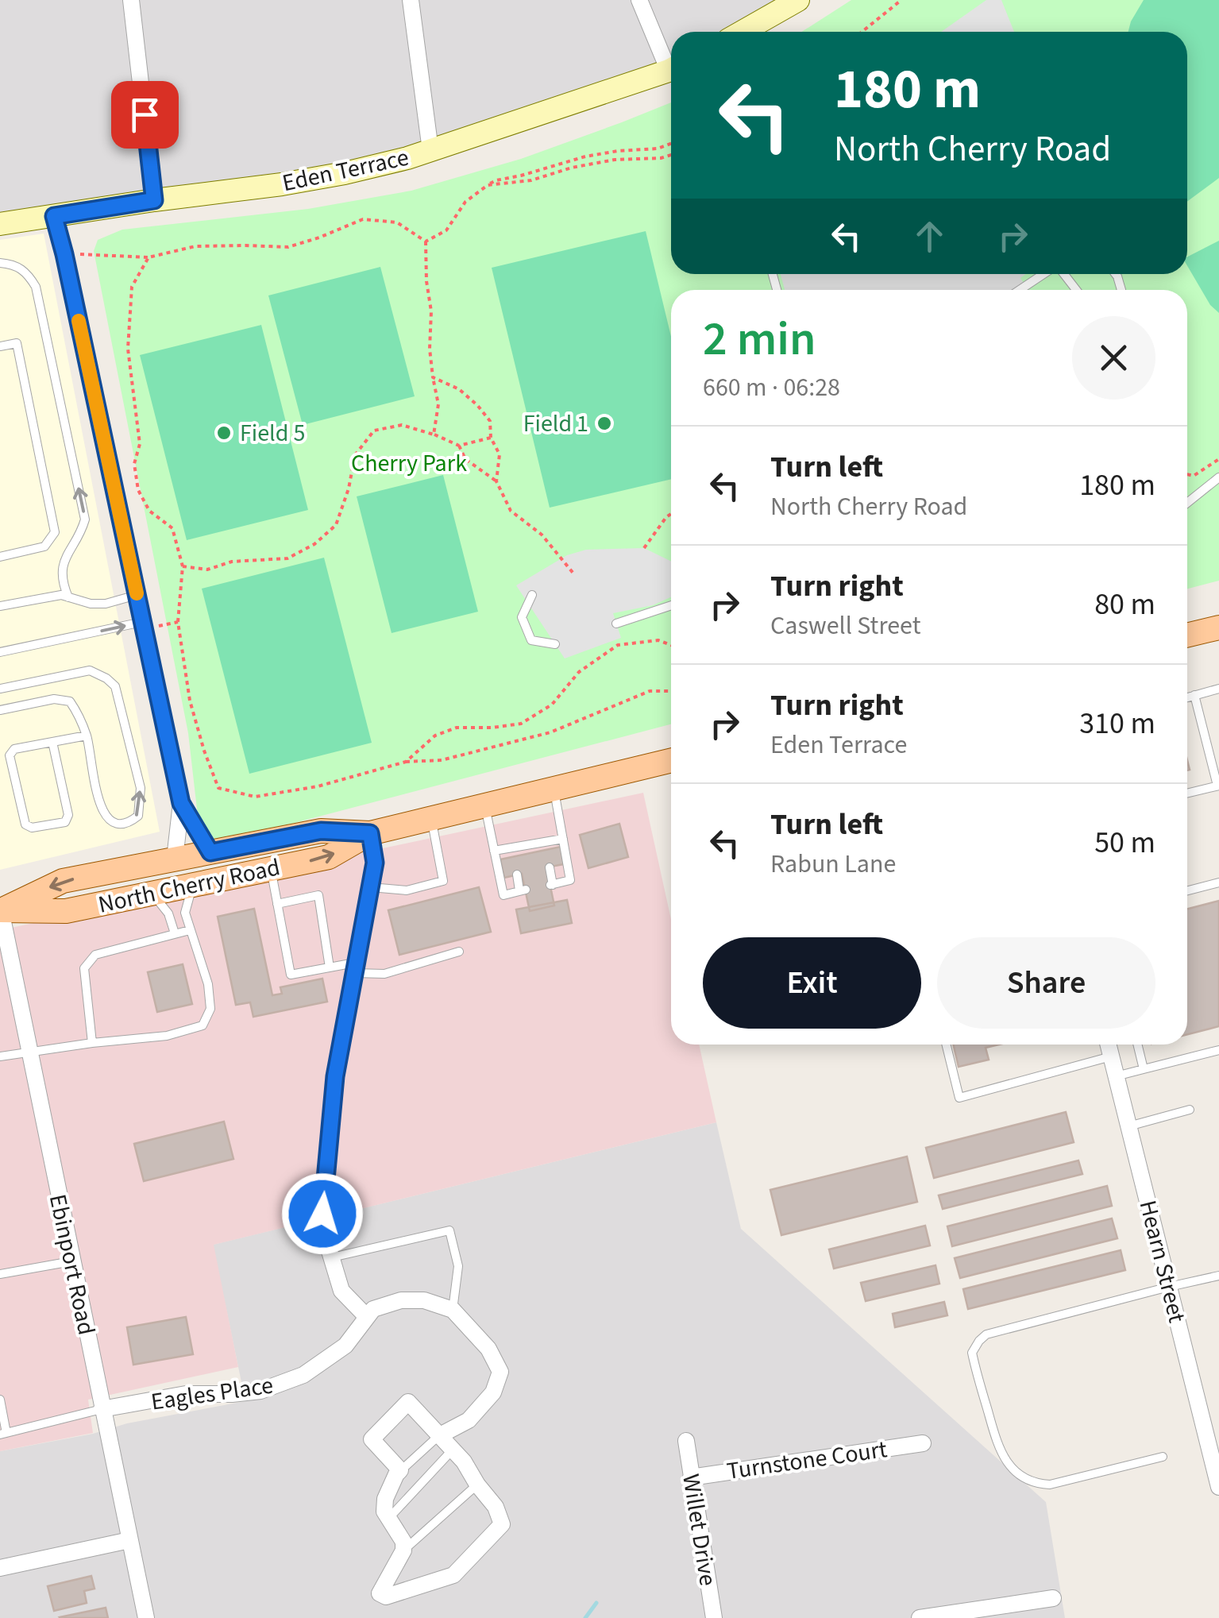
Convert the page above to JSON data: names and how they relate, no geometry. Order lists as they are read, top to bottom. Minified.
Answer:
{"streets":{"main road":["North Cherry Road"],"street":["Eden Terrace","Hearn Street","Ebinport Road","Eagles Place","Turnstone Court","Willet Drive"]},"crossings":[["North Cherry Road","Ebinport Road"],["Ebinport Road","Eagles Place"],["Turnstone Court","Willet Drive"]],"parks":["Cherry Park"],"places":["Field 1","Field 5"],"page":{"turn":["180 m","North Cherry Road"],"heading":["2 min","660 m · 06:28"],"list":[{"name":"Turn left","note":"North Cherry Road","value":"180 m"},{"name":"Turn right","note":"Caswell Street","value":"80 m"},{"name":"Turn right","note":"Eden Terrace","value":"310 m"},{"name":"Turn left","note":"Rabun Lane","value":"50 m"}],"buttons":["Exit","Share"]}}
